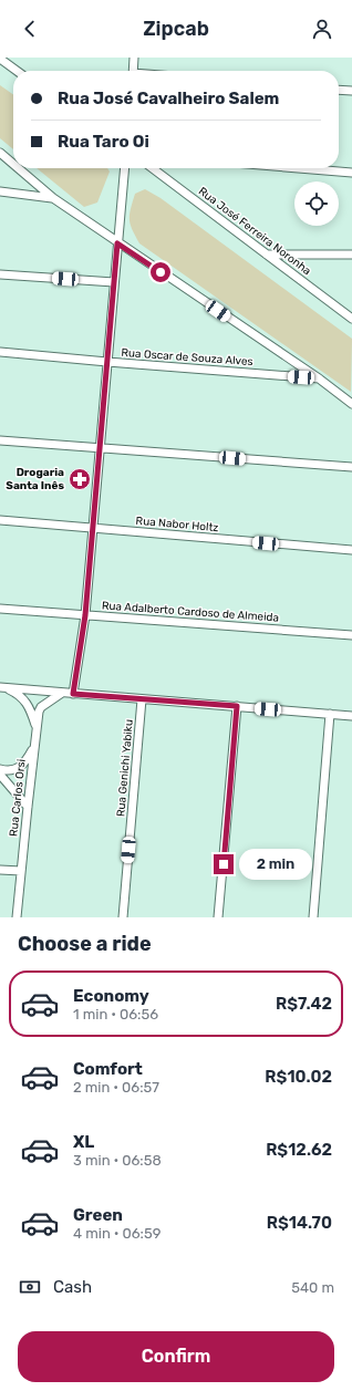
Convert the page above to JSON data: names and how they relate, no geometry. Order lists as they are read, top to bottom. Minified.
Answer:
{"streets":{"street":["Rua José Ferreira Noronha","Rua Oscar de Souza Alves","Rua Nabor Holtz","Rua Adalberto Cardoso de Almeida","Rua Genichi Yabiku","Rua Carlos Orsi"]},"places":{"pharmacy":["Drogaria Santa Inês"]},"page":{"header":"Zipcab","banner":["Rua José Cavalheiro Salem","Rua Taro Oi"],"bubble":"2 min","heading":"Choose a ride","list":[{"name":"Economy","note":"1 min · 06:56","value":"R$7.42"},{"name":"Comfort","note":"2 min · 06:57","value":"R$10.02"},{"name":"XL","note":"3 min · 06:58","value":"R$12.62"},{"name":"Green","note":"4 min · 06:59","value":"R$14.70"}],"pay":["Cash","540 m"],"buttons":"Confirm"}}
